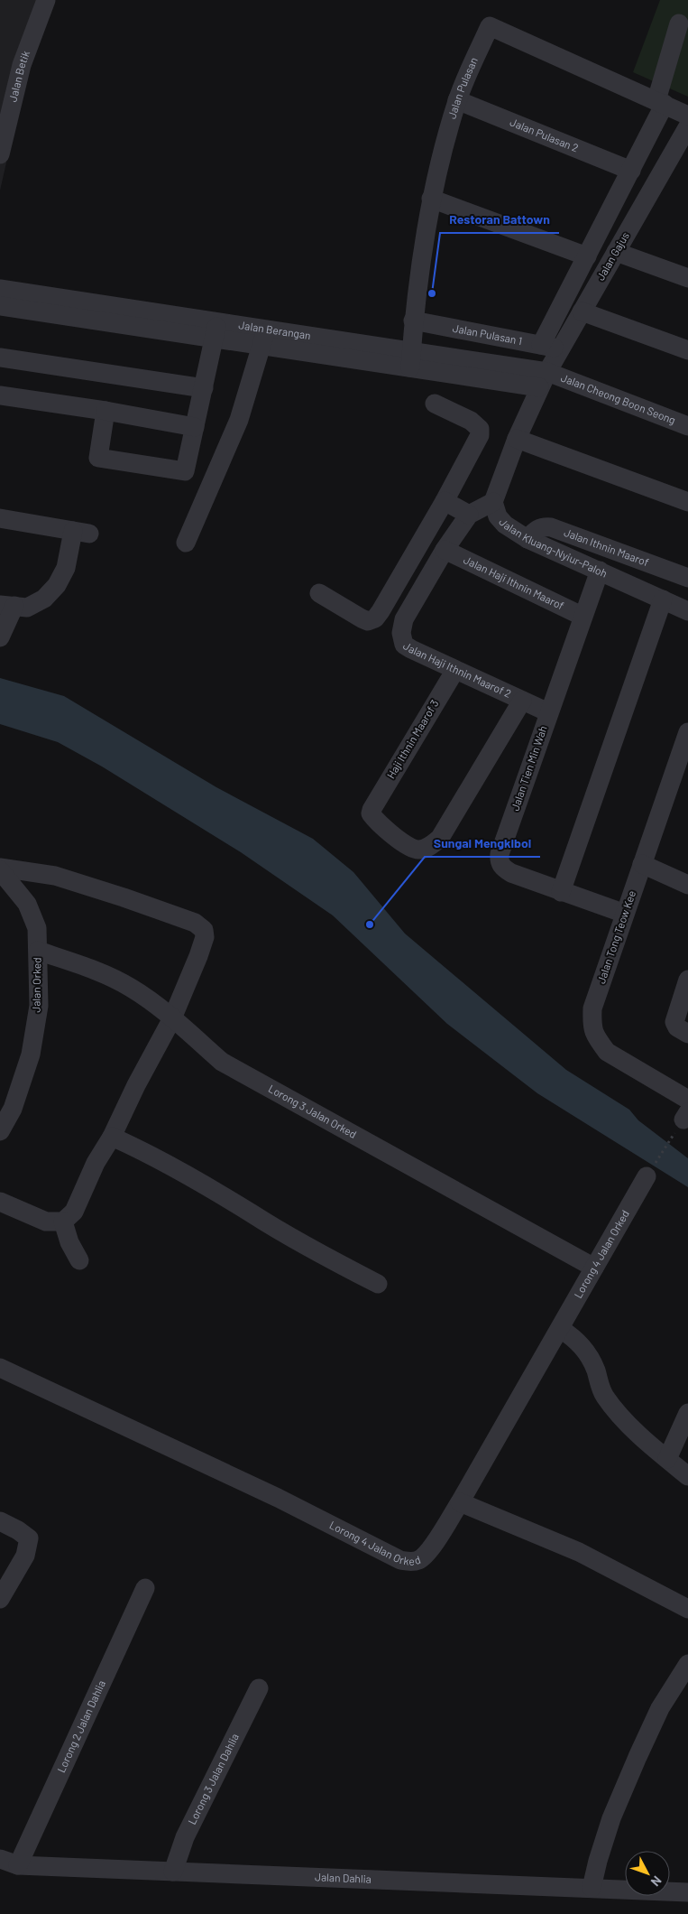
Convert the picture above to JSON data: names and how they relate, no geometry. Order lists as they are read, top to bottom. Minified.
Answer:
{"streets":{"street":["Jalan Betik","Jalan Pulasan","Jalan Pulasan 2","Jalan Gajus","Jalan Berangan","Jalan Pulasan 1","Jalan Cheong Boon Seong","Jalan Kluang-Nyiur-Paloh","Jalan Ithnin Maarof","Jalan Haji Ithnin Maarof","Jalan Haji Ithnin Maarof 2","Haji Ithnin Maarof 3","Jalan Tien Min Wah","Jalan Tong Teow Kee","Jalan Orked","Lorong 3 Jalan Orked","Lorong 4 Jalan Orked","Lorong 2 Jalan Dahlia","Lorong 3 Jalan Dahlia","Jalan Dahlia"]},"crossings":[["Jalan Pulasan","Jalan Pulasan 2"],["Jalan Pulasan","Jalan Berangan"],["Jalan Pulasan","Jalan Pulasan 1"],["Jalan Gajus","Jalan Berangan"],["Jalan Gajus","Jalan Pulasan 1"],["Jalan Gajus","Jalan Cheong Boon Seong"],["Jalan Gajus","Jalan Kluang-Nyiur-Paloh"],["Jalan Berangan","Jalan Cheong Boon Seong"],["Jalan Berangan","Jalan Kluang-Nyiur-Paloh"],["Jalan Cheong Boon Seong","Jalan Kluang-Nyiur-Paloh"],["Jalan Kluang-Nyiur-Paloh","Jalan Ithnin Maarof"],["Jalan Kluang-Nyiur-Paloh","Jalan Haji Ithnin Maarof 2"],["Jalan Kluang-Nyiur-Paloh","Jalan Tien Min Wah"],["Jalan Haji Ithnin Maarof","Jalan Haji Ithnin Maarof 2"],["Jalan Haji Ithnin Maarof","Jalan Tien Min Wah"],["Jalan Haji Ithnin Maarof 2","Haji Ithnin Maarof 3"],["Jalan Haji Ithnin Maarof 2","Jalan Tien Min Wah"],["Jalan Tien Min Wah","Jalan Tong Teow Kee"],["Jalan Orked","Lorong 3 Jalan Orked"],["Lorong 3 Jalan Orked","Lorong 4 Jalan Orked"],["Lorong 2 Jalan Dahlia","Jalan Dahlia"],["Lorong 3 Jalan Dahlia","Jalan Dahlia"]],"places":["Restoran Battown","Sungai Mengkibol"],"north":"bottom right"}
